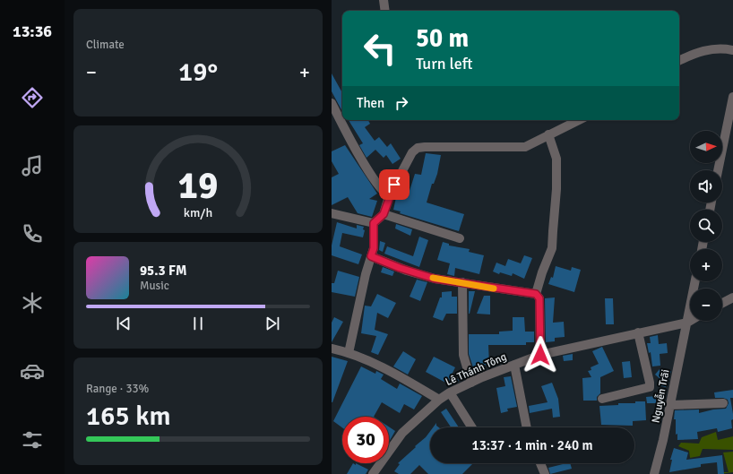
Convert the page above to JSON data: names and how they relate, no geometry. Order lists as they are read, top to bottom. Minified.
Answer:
{"streets":{"street":["Lê Thánh Tông","Nguyễn Trãi"]},"crossings":[["Lê Thánh Tông","Nguyễn Trãi"]],"north":"right","page":{"tabs":"13:36","tile":["Climate",["Range · 33%","165 km"]],"turn":["50 m","Turn left"],"heat":["−","19°","+"],"then":"Then","map_buttons":["+","−"],"song":["95.3 FM","Music"],"limit":"30","trip":"13:37 · 1 min · 240 m","gauge":["19","km/h"]}}
